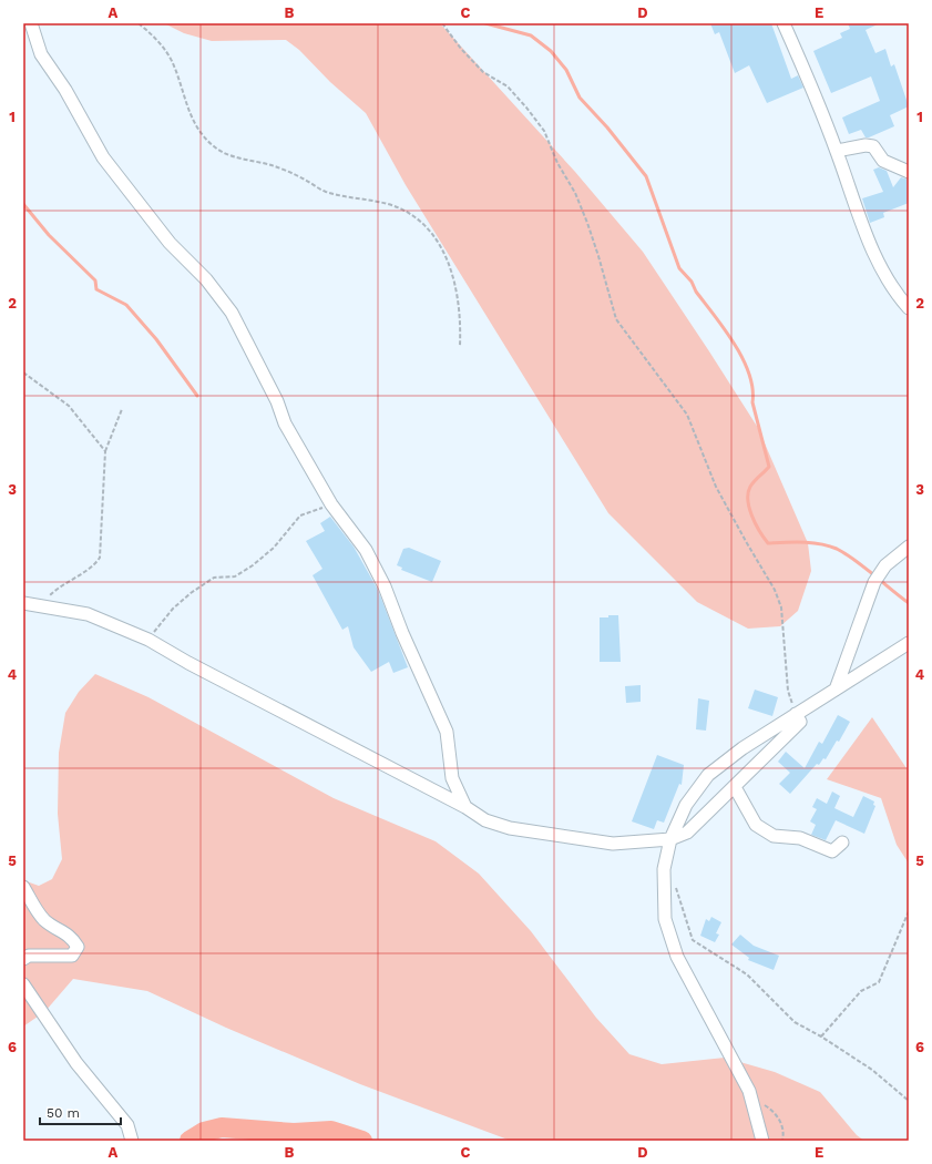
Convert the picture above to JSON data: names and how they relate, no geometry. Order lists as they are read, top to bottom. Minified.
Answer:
{"scale_bar":"50 m","grid":{"columns":["A","B","C","D","E"],"rows":["1","2","3","4","5","6"]}}
